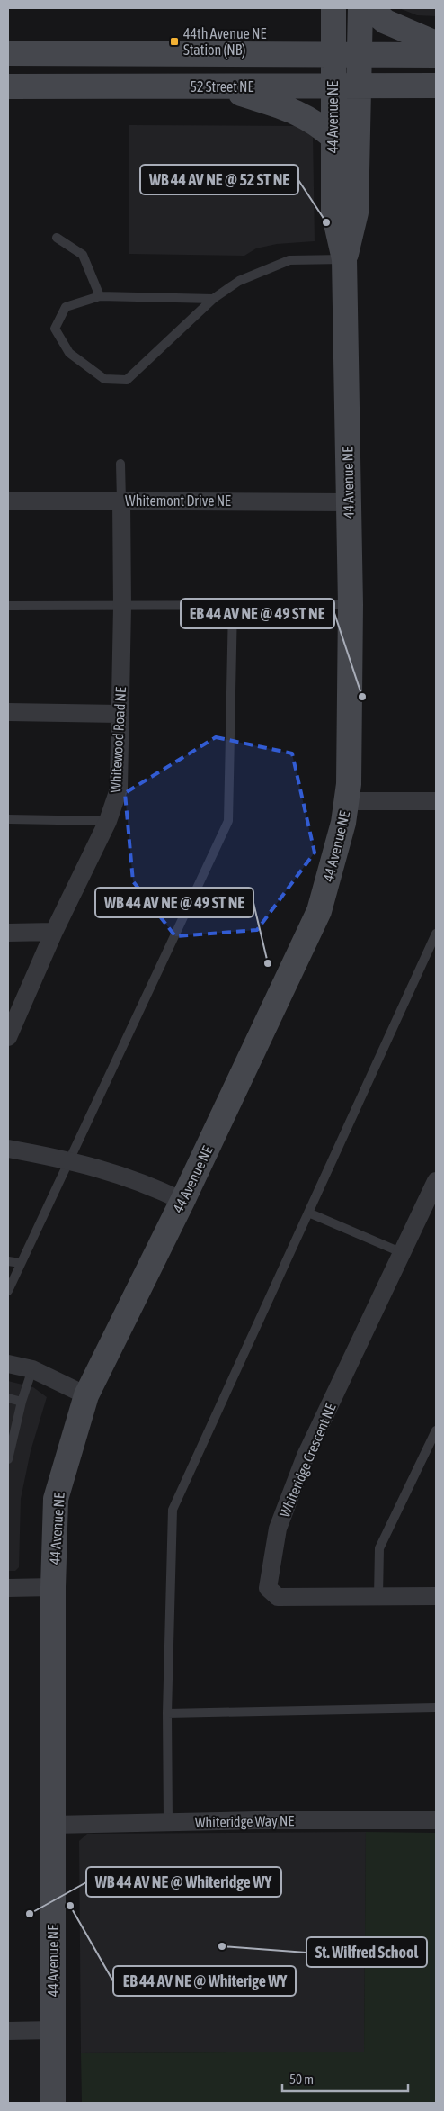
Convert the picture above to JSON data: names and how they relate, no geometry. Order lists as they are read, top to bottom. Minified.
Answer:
{"streets":{"street":["52 Street NE","44 Avenue NE","Whitemont Drive NE","Whitewood Road NE","Whiteridge Crescent NE","Whiteridge Way NE"]},"crossings":[["52 Street NE","44 Avenue NE"],["44 Avenue NE","Whitemont Drive NE"],["44 Avenue NE","Whiteridge Way NE"],["Whitemont Drive NE","Whitewood Road NE"]],"places":{"transit":["44th Avenue NE Station (NB)"],"other":["WB 44 AV NE @ 52 ST NE","EB 44 AV NE @ 49 ST NE","WB 44 AV NE @ 49 ST NE","EB 44 AV NE @ Whiterige WY","WB 44 AV NE @ Whiteridge WY","St. Wilfred School"]},"scale_bar":"50 m"}
